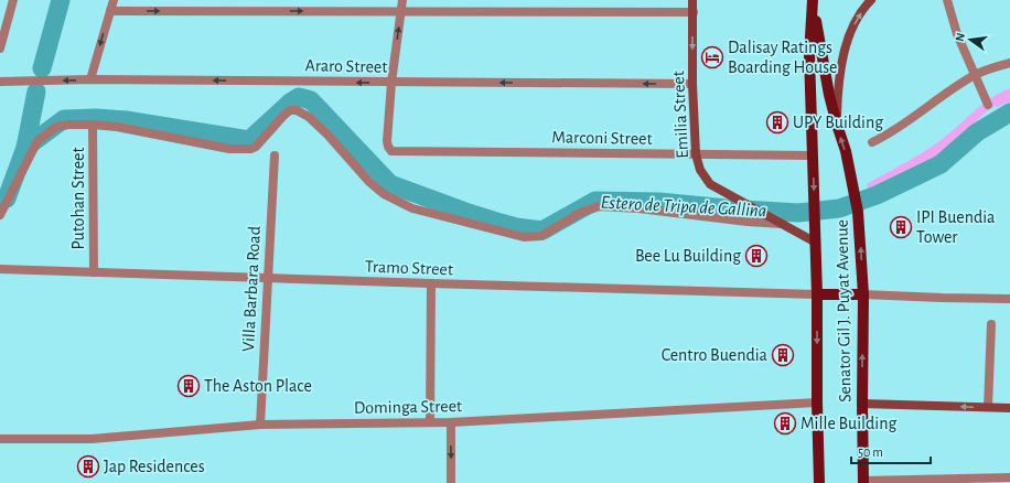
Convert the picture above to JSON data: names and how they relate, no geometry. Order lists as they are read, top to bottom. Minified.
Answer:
{"streets":{"main road":["Senator Gil J. Puyat Avenue"],"street":["Araro Street","Emilia Street","Marconi Street","Putohan Street","Tramo Street","Villa Barbara Road","Dominga Street"]},"crossings":[["Araro Street","Emilia Street"],["Araro Street","Marconi Street"],["Emilia Street","Marconi Street"],["Emilia Street","Senator Gil J. Puyat Avenue"],["Marconi Street","Senator Gil J. Puyat Avenue"],["Putohan Street","Tramo Street"],["Tramo Street","Villa Barbara Road"],["Tramo Street","Senator Gil J. Puyat Avenue"],["Villa Barbara Road","Dominga Street"],["Senator Gil J. Puyat Avenue","Dominga Street"]],"water":["Estero de Tripa de Gallina"],"places":{"hotel":["Dalisay Ratings Boarding House"],"building":["UPY Building","IPI Buendia Tower","Bee Lu Building","Centro Buendia","The Aston Place","Mille Building","Jap Residences"]},"scale_bar":"50 m","north":"left"}
